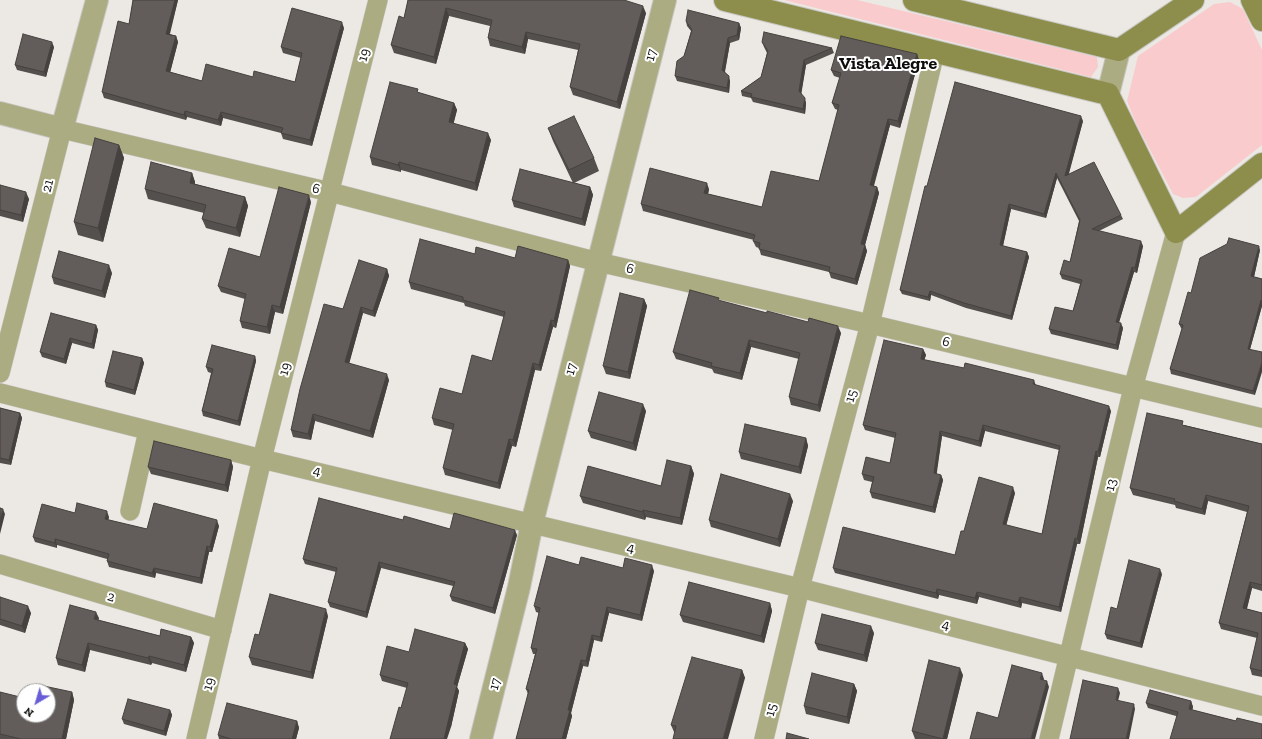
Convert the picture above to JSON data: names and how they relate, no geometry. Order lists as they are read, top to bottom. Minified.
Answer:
{"streets":{"street":["19","17","21","6","15","4","13","2"]},"crossings":[["19","6"],["19","4"],["19","2"],["17","6"],["17","4"],["21","6"],["6","15"],["6","13"],["15","4"],["4","13"]],"districts":["Vista Alegre"],"north":"bottom left"}
